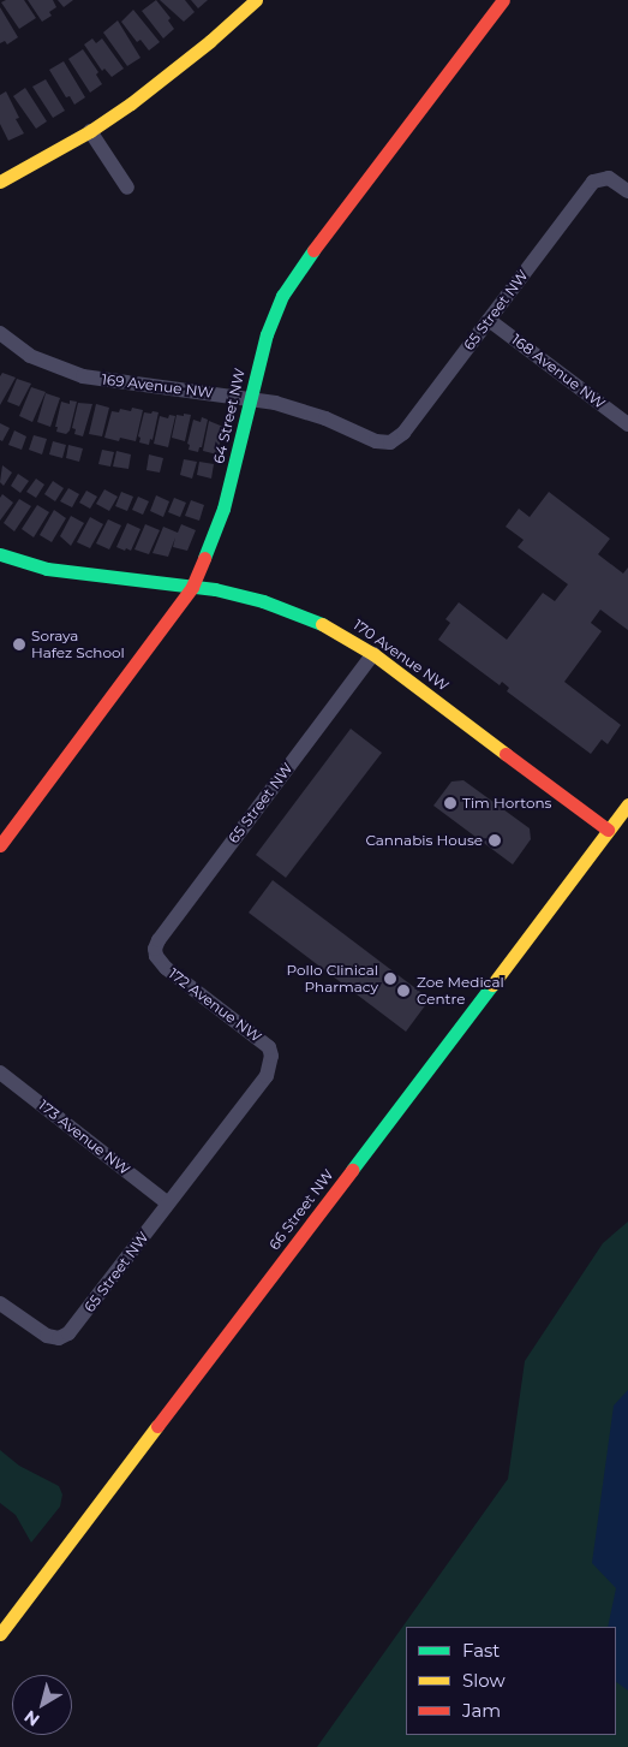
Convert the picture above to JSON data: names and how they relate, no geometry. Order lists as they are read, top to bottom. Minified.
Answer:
{"streets":{"street":["65 Street NW","168 Avenue NW","169 Avenue NW","64 Street NW","170 Avenue NW","172 Avenue NW","173 Avenue NW","66 Street NW"]},"crossings":[["65 Street NW","168 Avenue NW"],["65 Street NW","169 Avenue NW"],["65 Street NW","170 Avenue NW"],["65 Street NW","172 Avenue NW"],["65 Street NW","173 Avenue NW"],["169 Avenue NW","64 Street NW"],["64 Street NW","170 Avenue NW"],["170 Avenue NW","66 Street NW"]],"places":["Soraya Hafez School","Tim Hortons","Cannabis House","Pollo Clinical Pharmacy","Zoe Medical Centre"],"legend":["Fast","Slow","Jam"],"north":"bottom left"}
